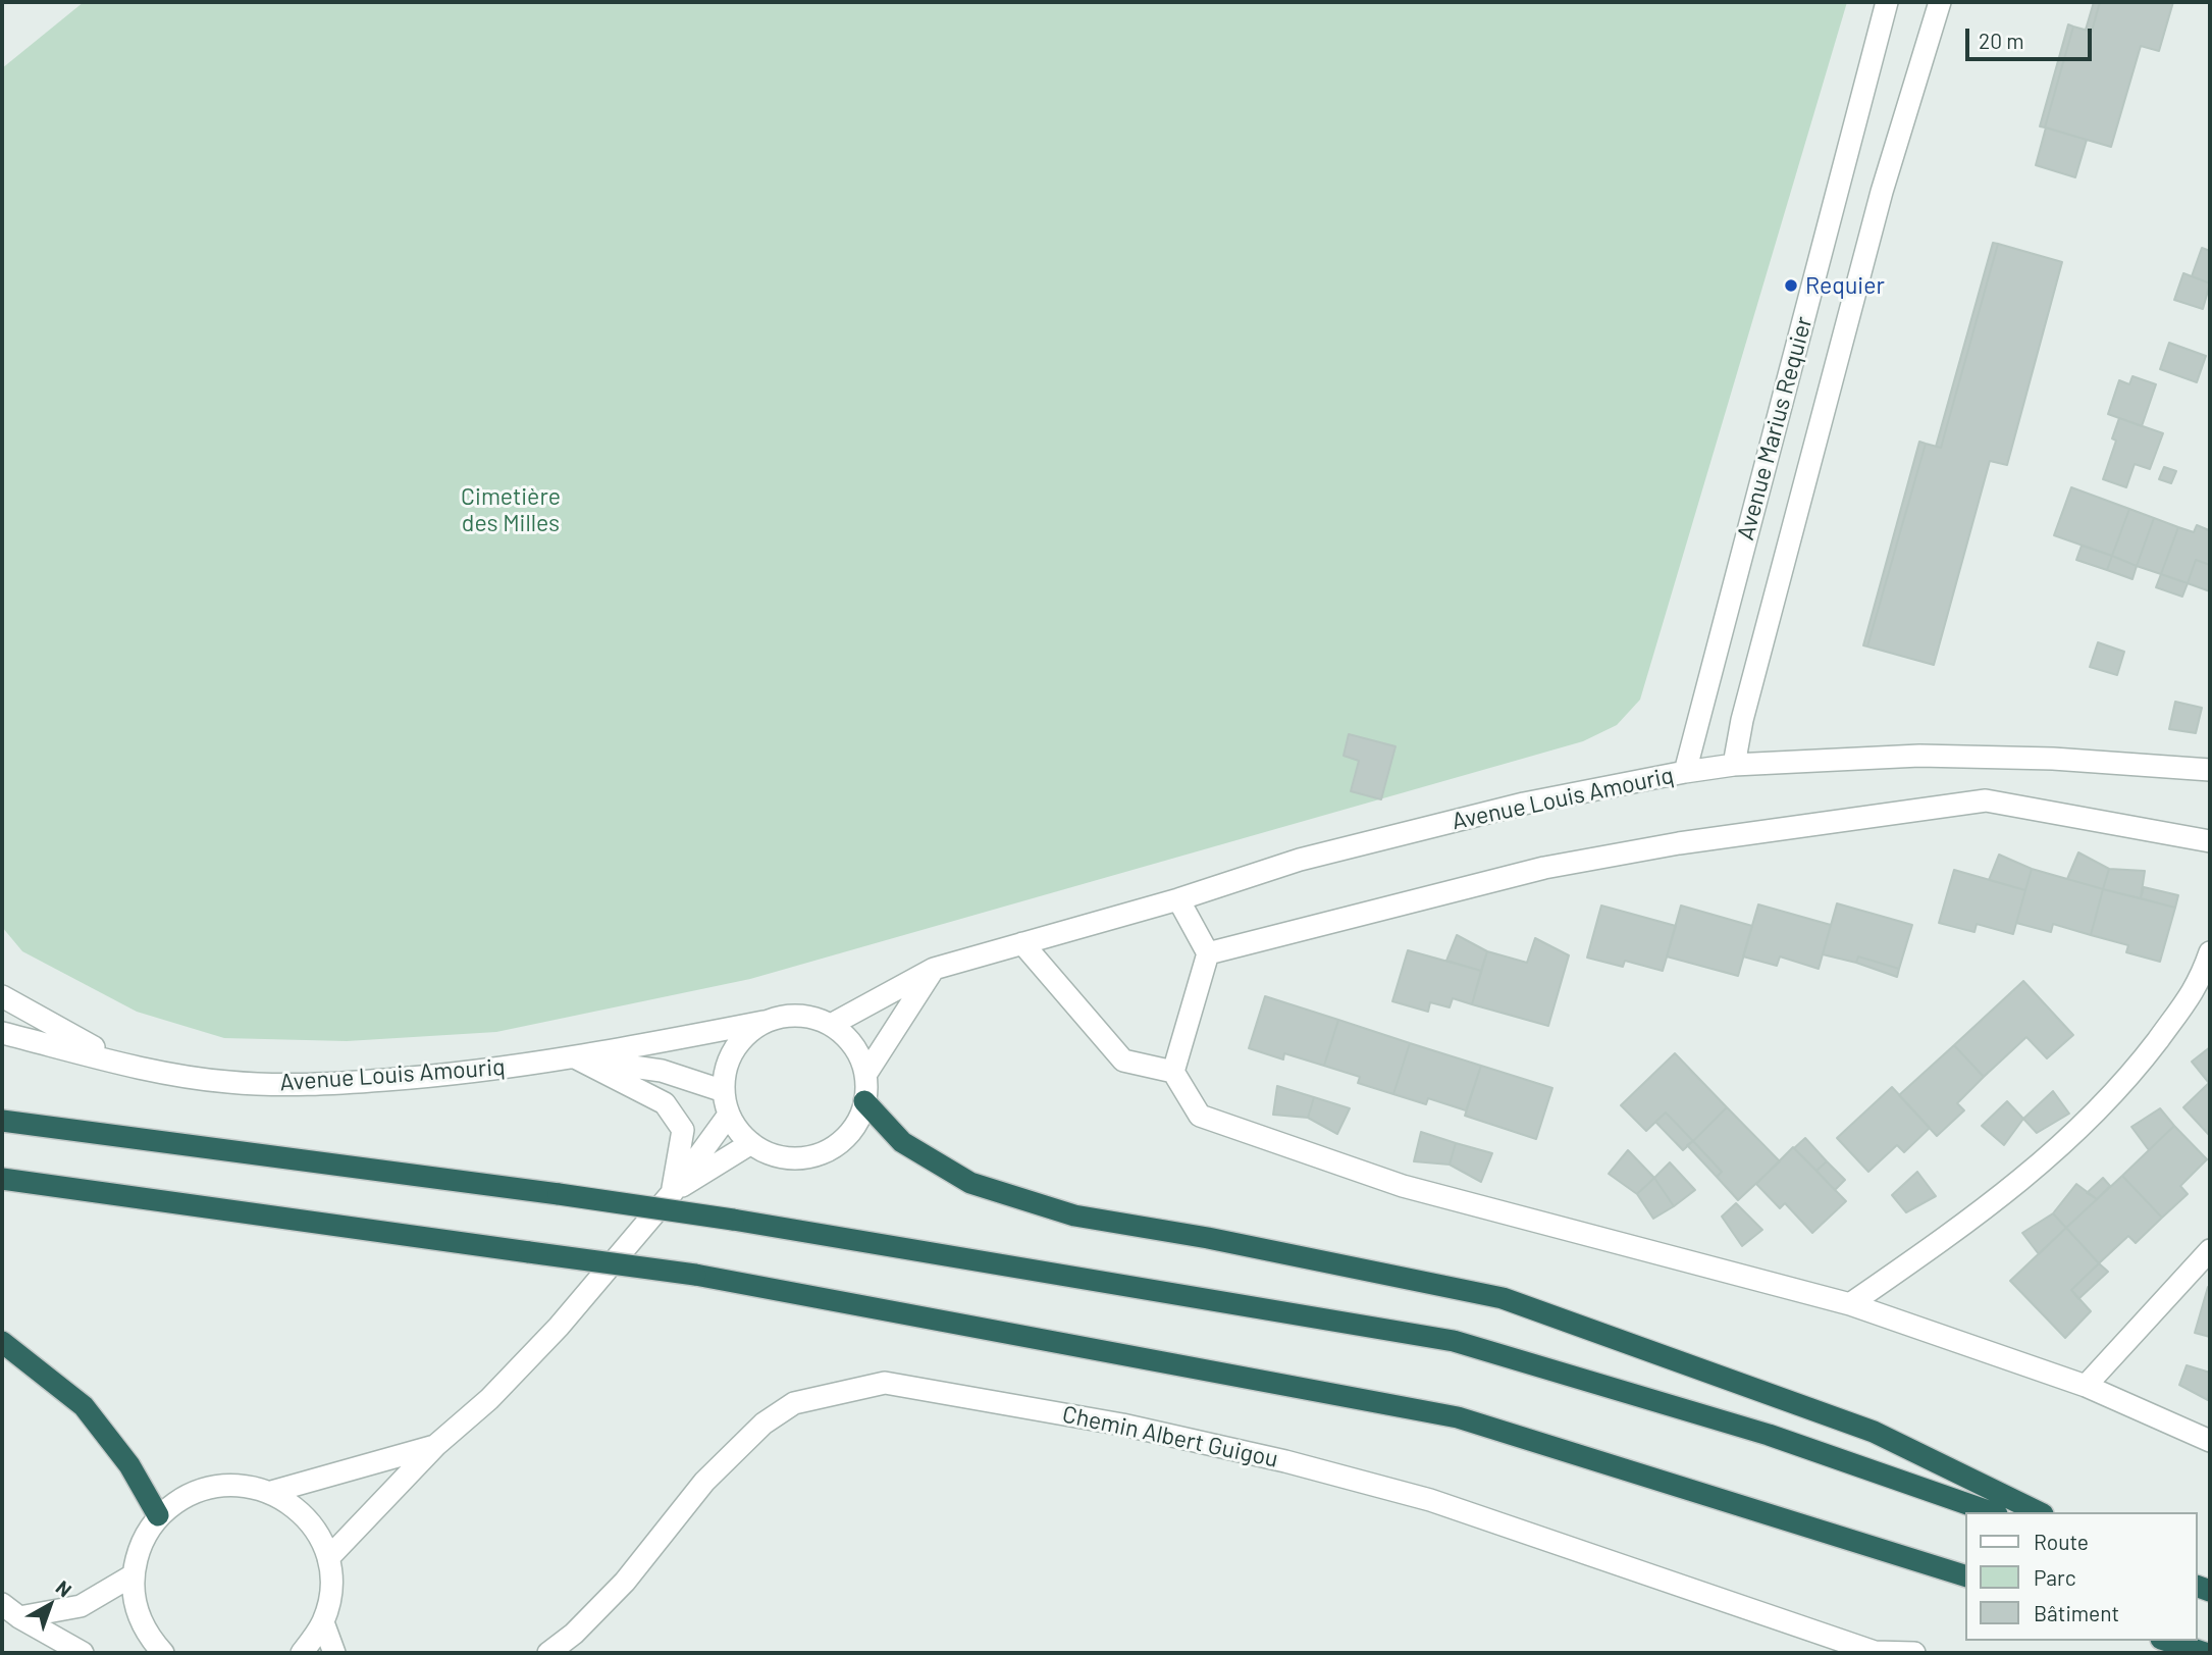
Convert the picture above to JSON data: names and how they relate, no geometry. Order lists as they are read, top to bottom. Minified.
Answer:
{"streets":{"street":["Avenue Marius Requier","Avenue Louis Amouriq","Chemin Albert Guigou"]},"crossings":[["Avenue Marius Requier","Avenue Louis Amouriq"]],"parks":["Cimetière des Milles"],"places":["Requier"],"legend":["Route","Parc","Bâtiment"],"scale_bar":"20 m","north":"top right"}
